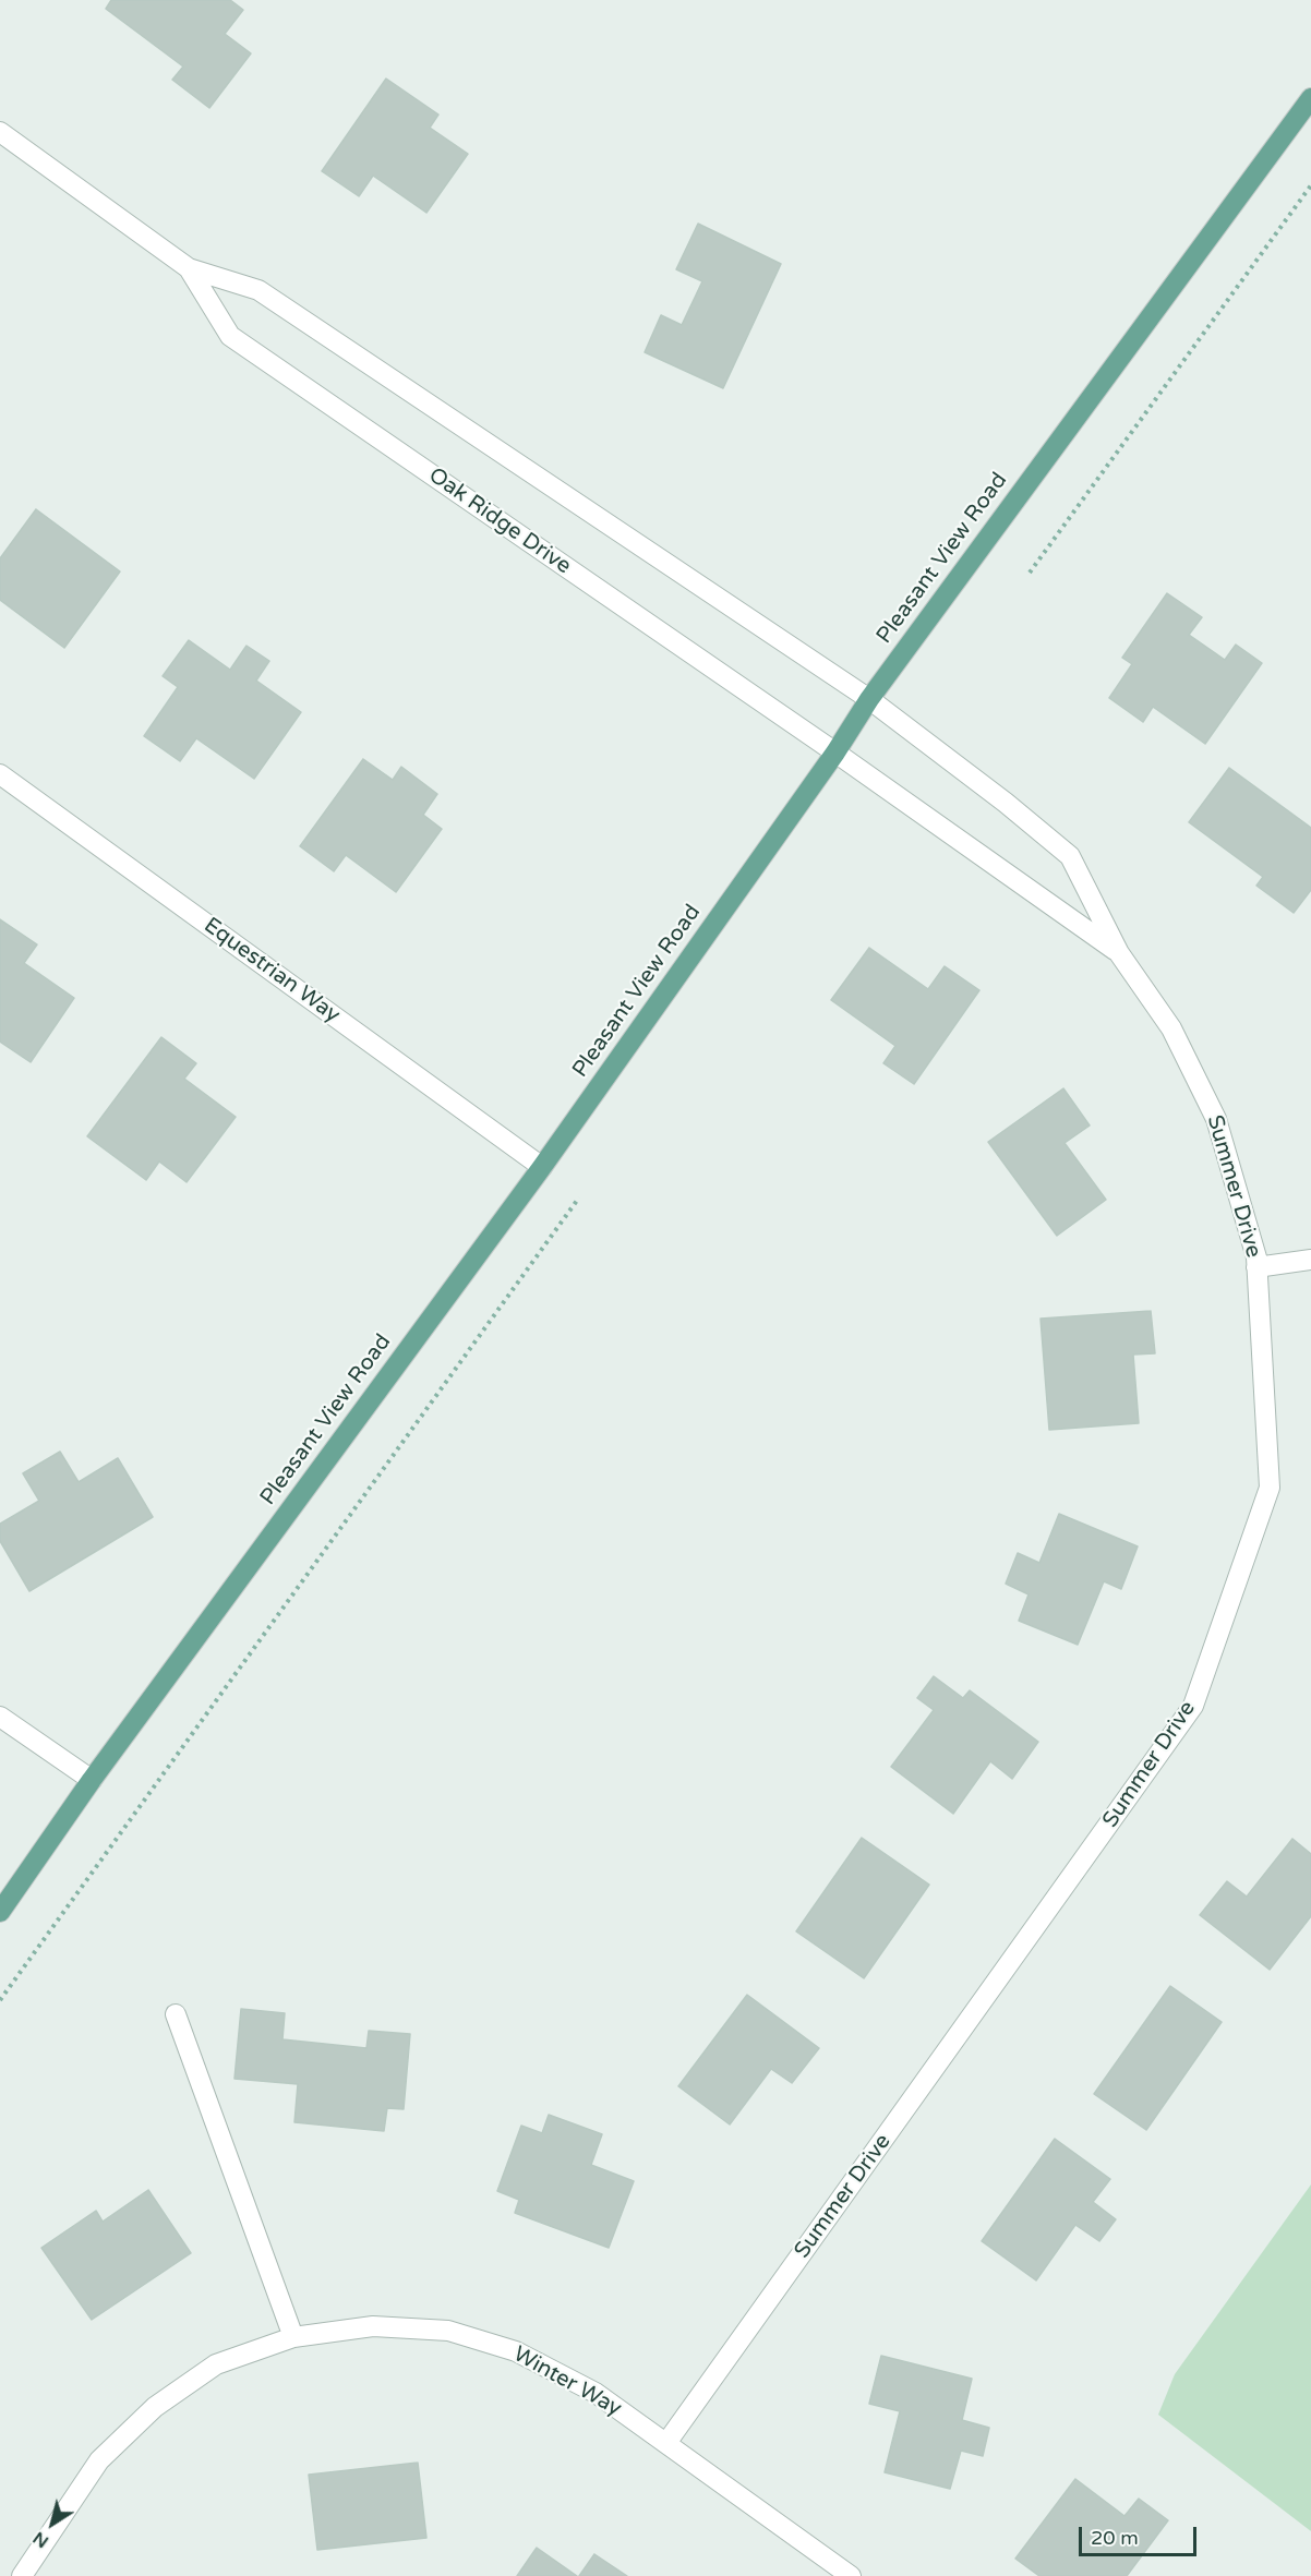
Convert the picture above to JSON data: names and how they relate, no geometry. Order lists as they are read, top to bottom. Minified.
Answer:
{"streets":{"main road":["Pleasant View Road"],"street":["Oak Ridge Drive","Equestrian Way","Summer Drive","Winter Way"]},"crossings":[["Oak Ridge Drive","Pleasant View Road"],["Oak Ridge Drive","Summer Drive"],["Pleasant View Road","Equestrian Way"],["Pleasant View Road","Summer Drive"],["Summer Drive","Winter Way"]],"scale_bar":"20 m","north":"bottom left"}
